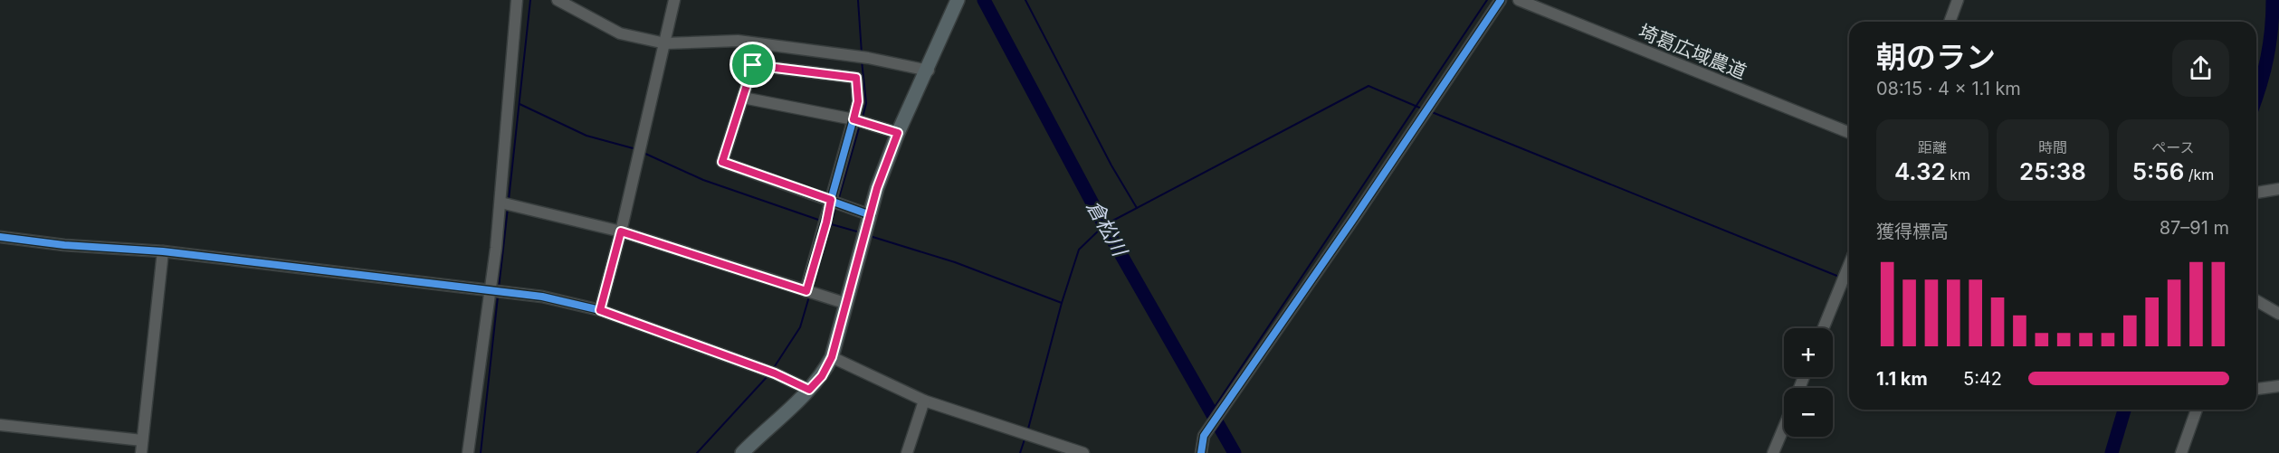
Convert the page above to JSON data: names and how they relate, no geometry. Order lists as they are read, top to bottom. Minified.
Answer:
{"streets":{"street":["埼葛広域農道"]},"water":["倉松川"],"page":{"heading":["朝のラン","08:15 · 4 × 1.1 km"],"stats":[["距離","4.32 km"],["時間","25:38"],["ペース","5:56 /km"]],"chart":["獲得標高","87–91 m"],"map_buttons":["+","−"],"list":[{"name":"1.1 km","note":"5:42"}]}}
